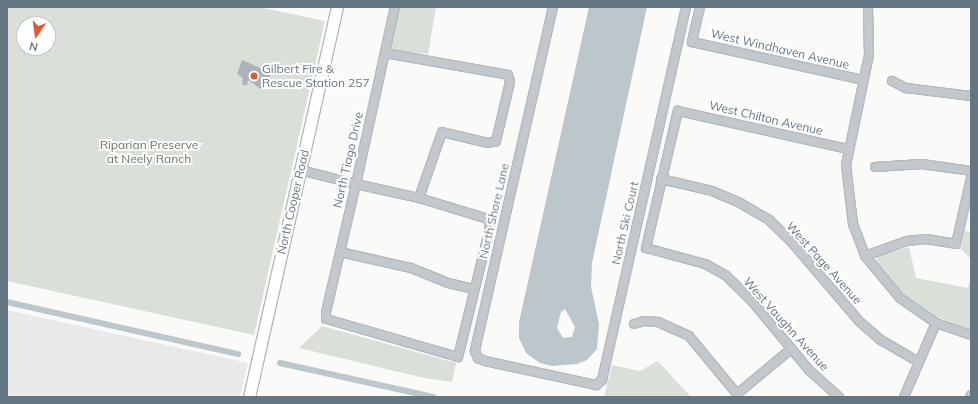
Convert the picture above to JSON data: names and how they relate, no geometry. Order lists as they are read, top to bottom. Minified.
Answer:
{"streets":{"main road":["North Cooper Road"],"street":["West Windhaven Avenue","West Chilton Avenue","North Tiago Drive","North Shore Lane","North Ski Court","West Page Avenue","West Vaughn Avenue"]},"crossings":[["West Chilton Avenue","West Page Avenue"],["West Chilton Avenue","West Vaughn Avenue"],["North Shore Lane","North Ski Court"],["West Page Avenue","West Vaughn Avenue"]],"parks":["Riparian Preserve at Neely Ranch"],"places":["Gilbert Fire & Rescue Station 257"],"north":"bottom"}
